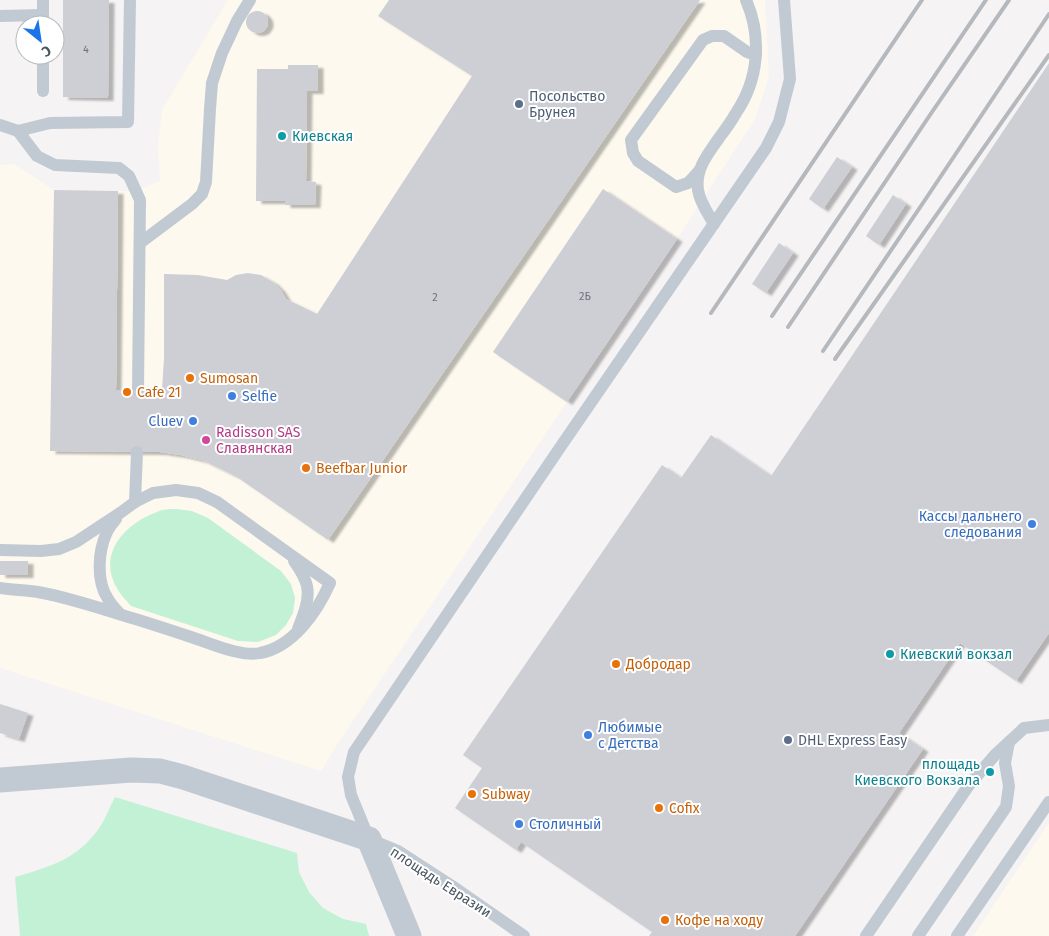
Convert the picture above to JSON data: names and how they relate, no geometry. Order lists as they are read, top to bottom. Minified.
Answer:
{"streets":{"street":["площадь Евразии"]},"places":["Посольство Брунея","Киевская","Sumosan","Cafe 21","Selfie","Cluev","Radisson SAS Славянская","Beefbar Junior","Кассы дальнего следования","Киевский вокзал","Добродар","Любимые с Детства","DHL Express Easy","площадь Киевского Вокзала","Subway","Cofix","Столичный","Кофе на ходу"],"house_numbers":["4","2Б","2"],"north":"bottom right"}
